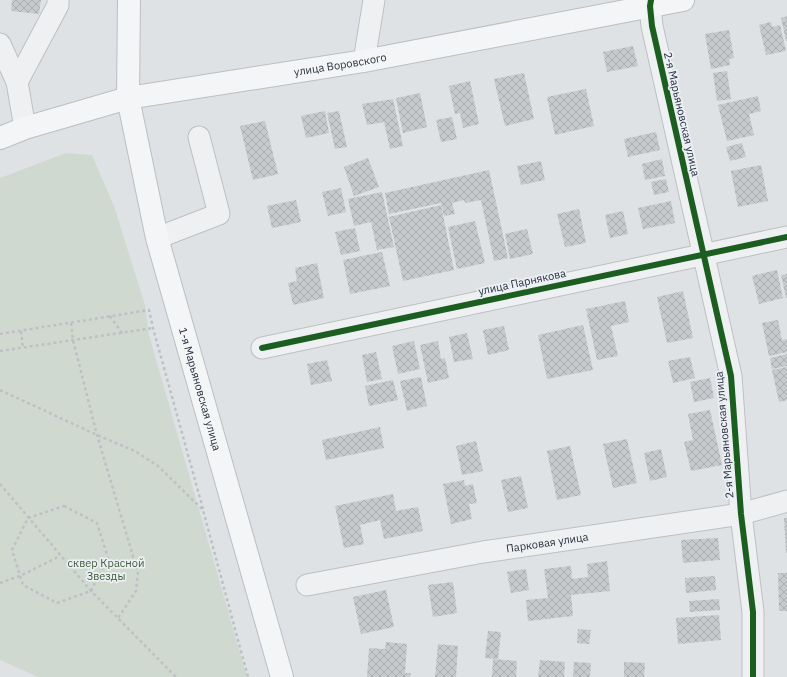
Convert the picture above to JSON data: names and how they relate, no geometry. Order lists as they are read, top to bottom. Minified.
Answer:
{"streets":{"main road":["улица Воровского","1-я Марьяновская улица"],"street":["2-я Марьяновская улица","улица Парнякова","Парковая улица"]},"crossings":[["улица Воровского","2-я Марьяновская улица"],["улица Воровского","1-я Марьяновская улица"],["2-я Марьяновская улица","улица Парнякова"],["2-я Марьяновская улица","Парковая улица"]],"parks":["сквер Красной Звезды"]}
